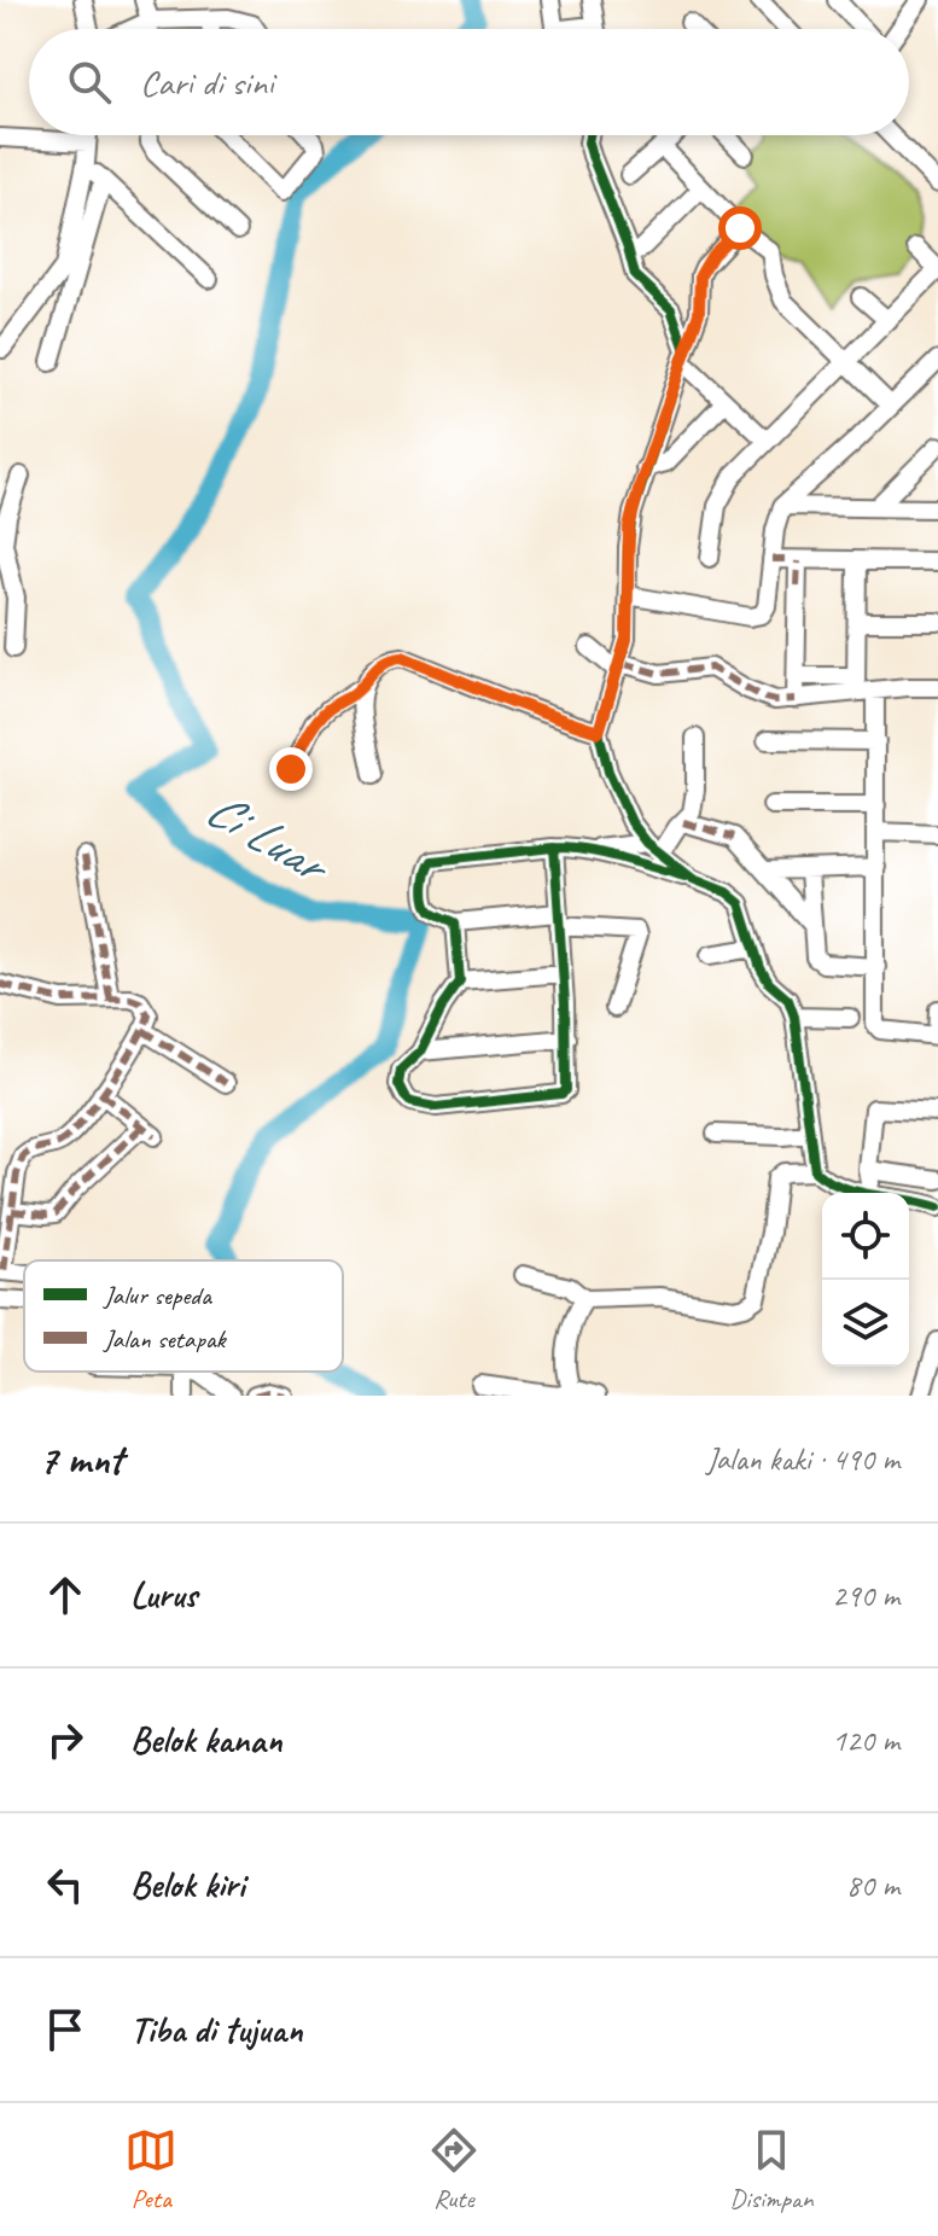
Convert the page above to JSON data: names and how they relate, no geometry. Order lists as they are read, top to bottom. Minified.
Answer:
{"water":["Ci Luar"],"legend":["Jalur sepeda","Jalan setapak"],"page":{"search":"Cari di sini","heading":["7 mnt","Jalan kaki · 490 m"],"list":[["Lurus","290 m"],["Belok kanan","120 m"],["Belok kiri","80 m"],"Tiba di tujuan"],"nav":["Peta","Rute","Disimpan"]}}
